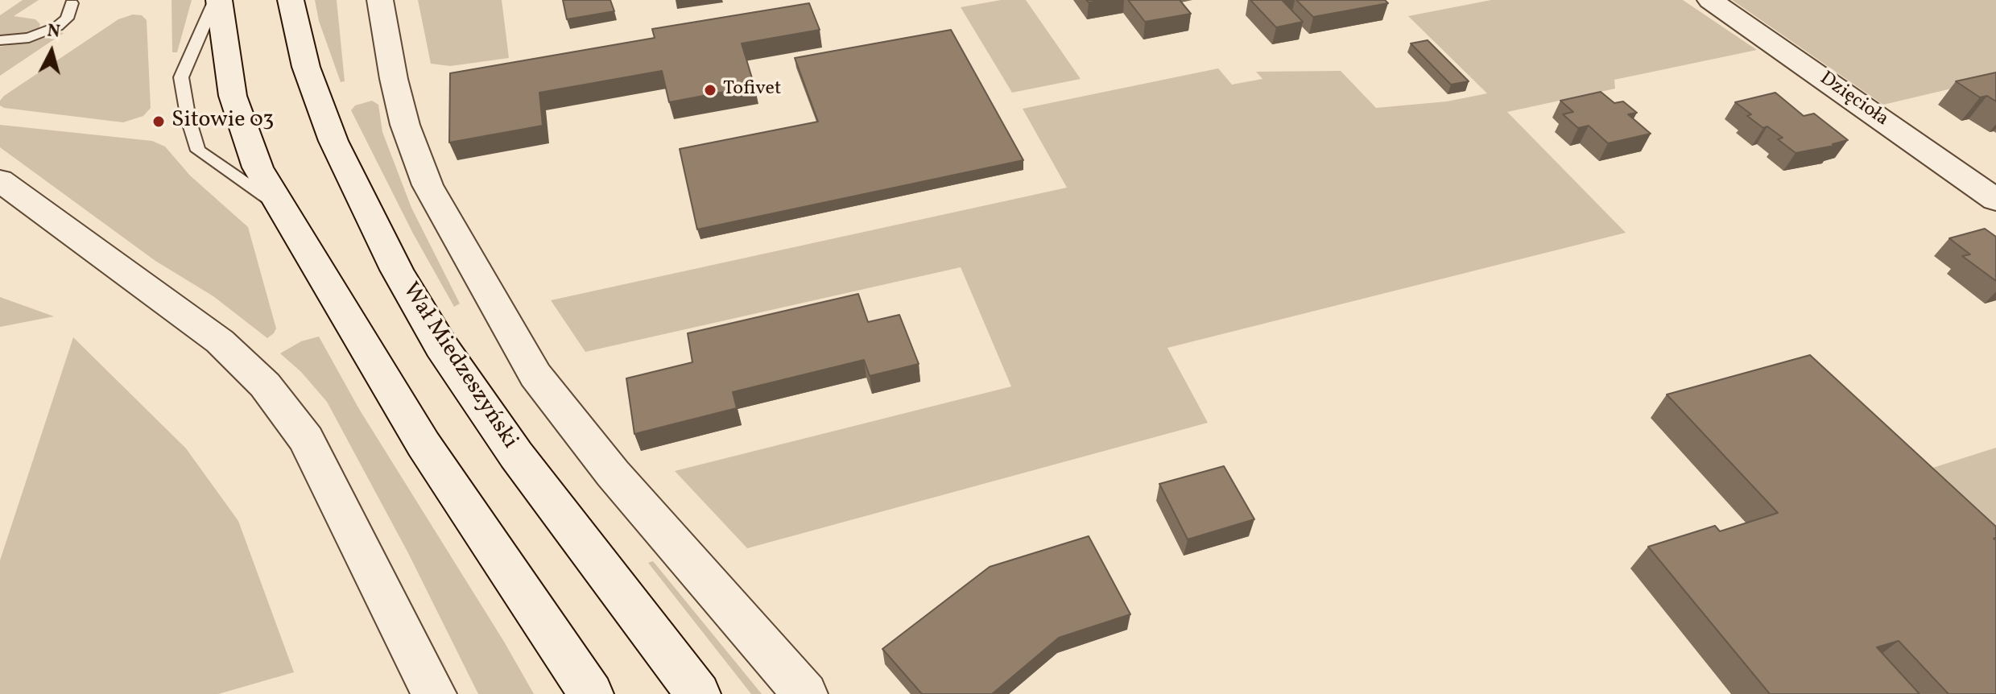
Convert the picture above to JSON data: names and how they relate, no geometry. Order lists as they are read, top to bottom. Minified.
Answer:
{"streets":{"street":["Dzięcioła","Wał Miedzeszyński"]},"places":["Tofivet","Sitowie 03"],"north":"top"}
